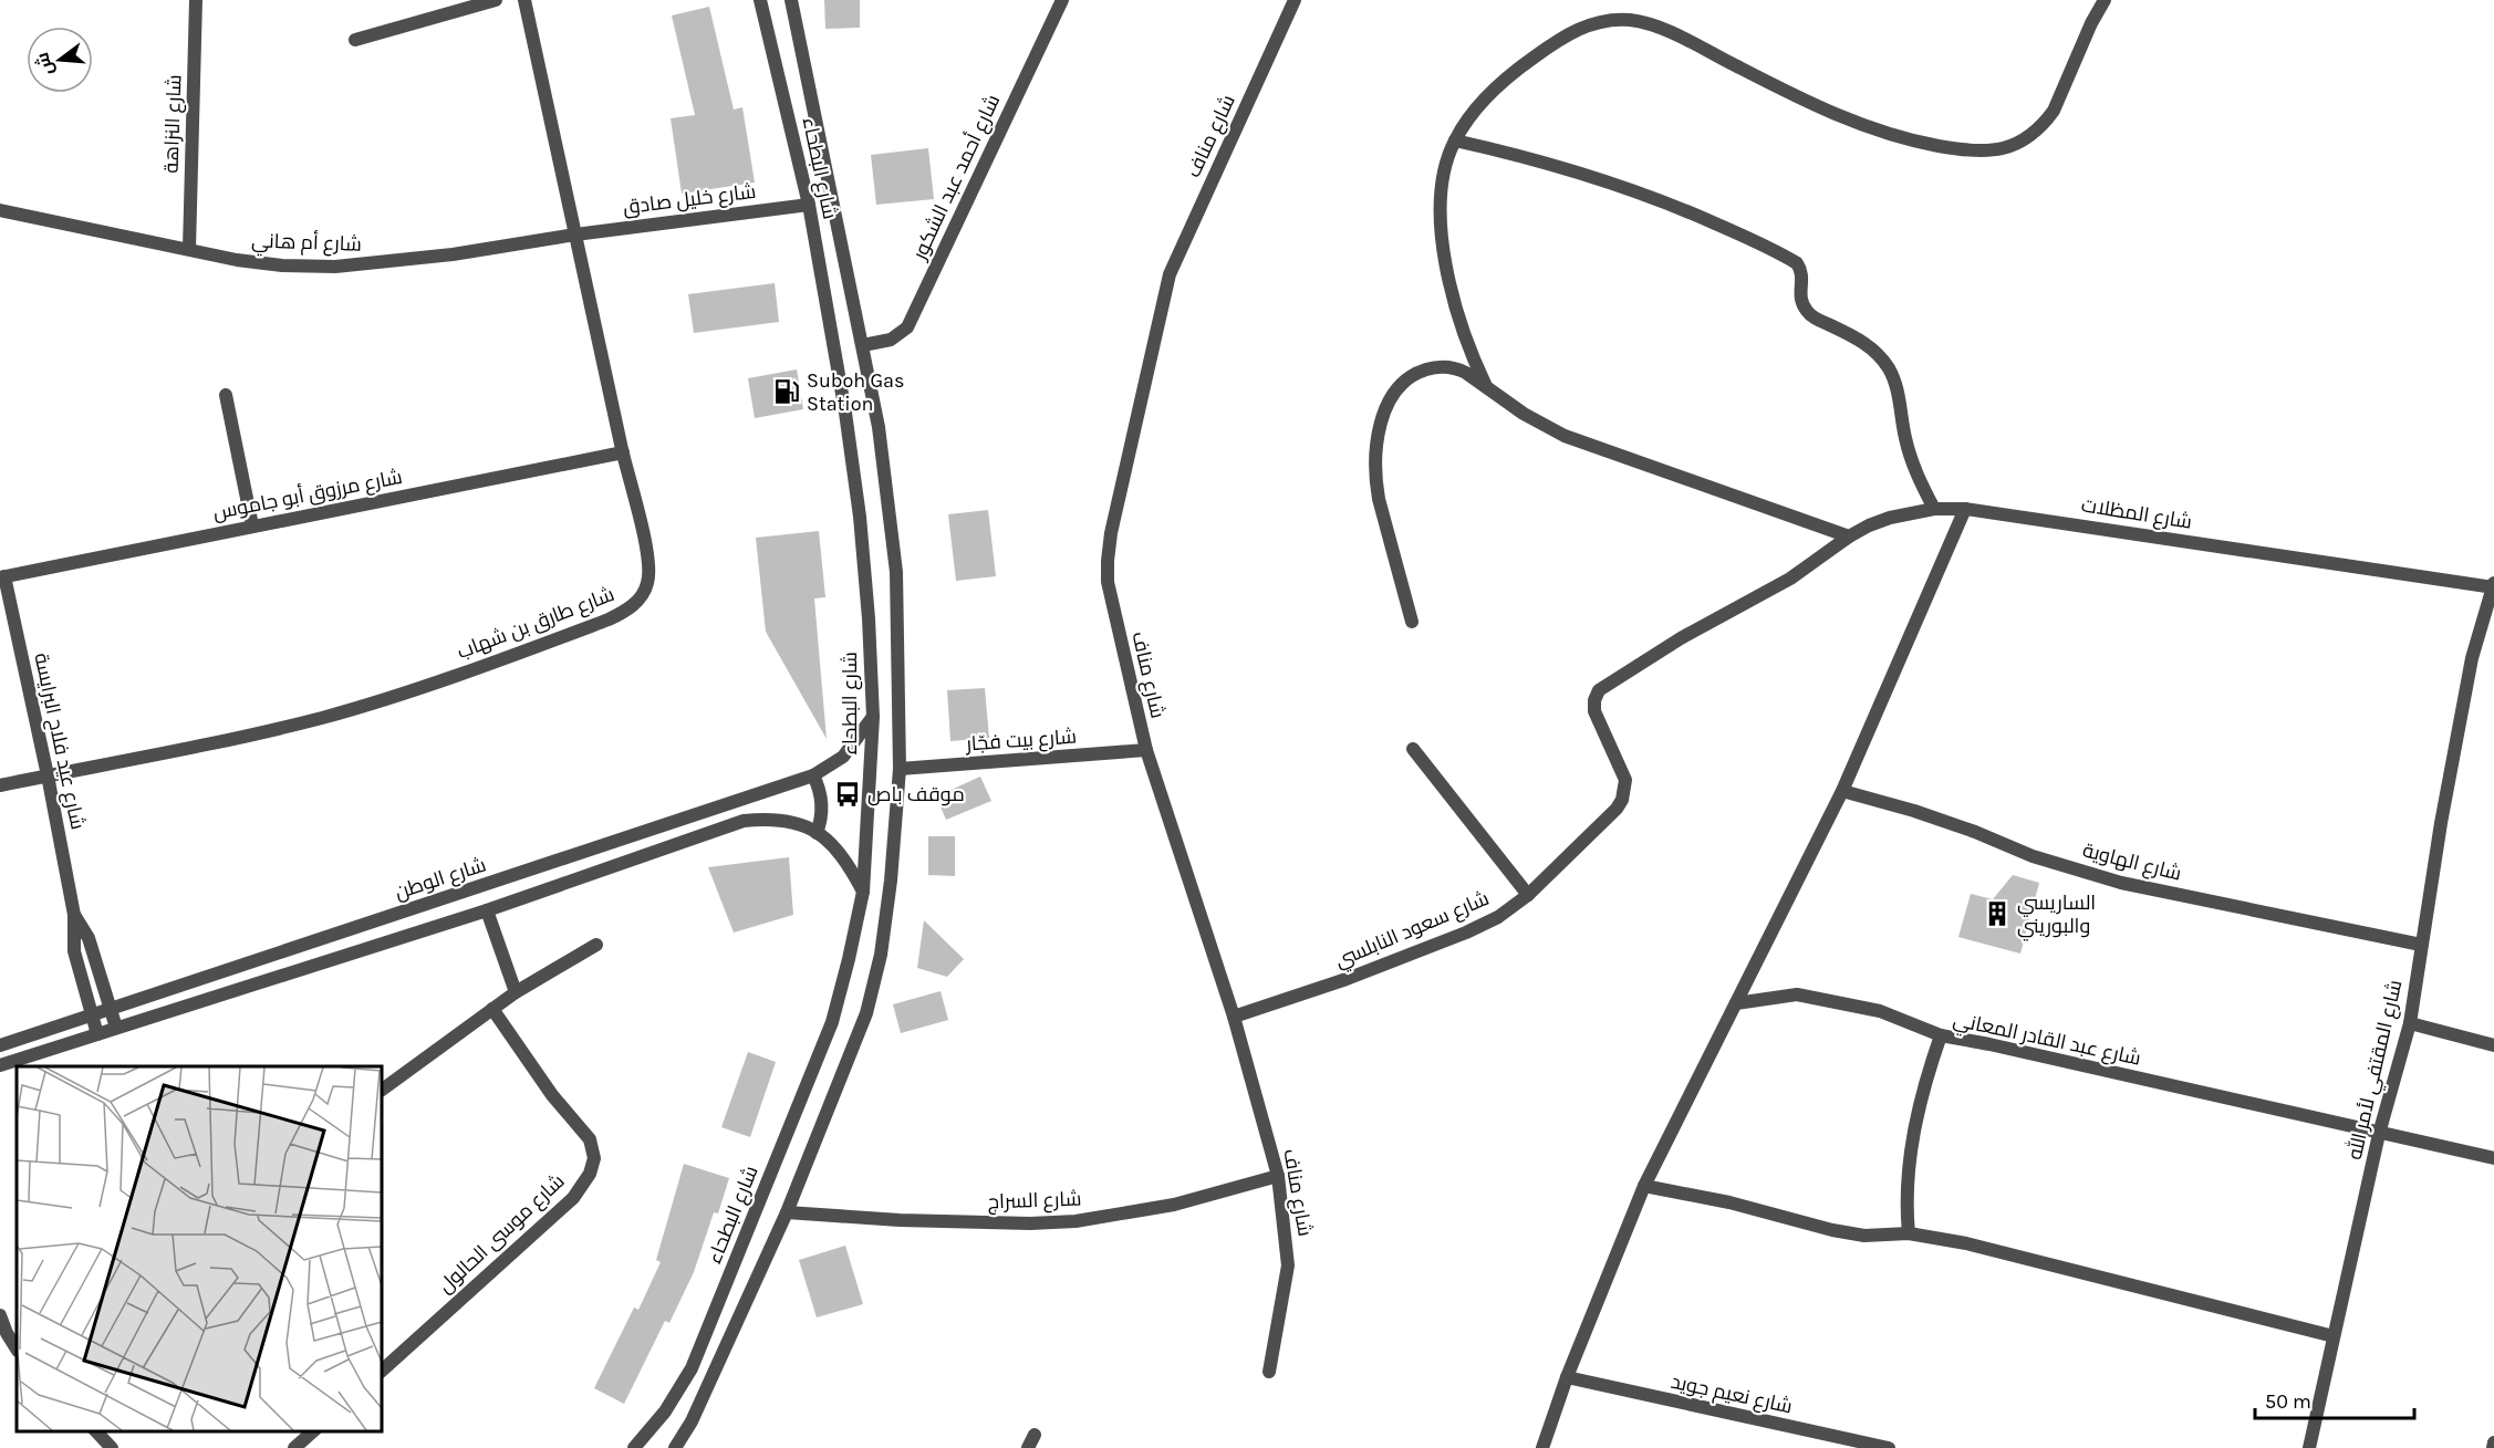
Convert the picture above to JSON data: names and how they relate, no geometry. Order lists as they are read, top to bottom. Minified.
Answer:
{"streets":{"street":["شارع النزاهة","شارع مناف","شارع البطحاء","شارع أحمد عبد الشكور","شارع خليل صادق","شارع أم هاني","شارع مرزوق أبو جاموس","شارع المظلات","شارع طارق بن شهاب","شارع بيت فجّار","شارع عيد فلاح البرايسة","شارع الهاوية","شارع الوطن","شارع سعود النابلسي","شارع عبد القادر المعاني","شارع المقتفي لأمر الله","شارع السراج","شارع موسى الحالول","شارع نعيم جويد"]},"crossings":[["شارع النزاهة","شارع أم هاني"],["شارع مناف","شارع بيت فجّار"],["شارع مناف","شارع سعود النابلسي"],["شارع مناف","شارع السراج"],["شارع البطحاء","شارع أحمد عبد الشكور"],["شارع البطحاء","شارع خليل صادق"],["شارع البطحاء","شارع بيت فجّار"],["شارع البطحاء","شارع الوطن"],["شارع البطحاء","شارع السراج"],["شارع خليل صادق","شارع أم هاني"],["شارع خليل صادق","شارع طارق بن شهاب"],["شارع أم هاني","شارع طارق بن شهاب"],["شارع مرزوق أبو جاموس","شارع طارق بن شهاب"],["شارع مرزوق أبو جاموس","شارع عيد فلاح البرايسة"],["شارع المظلات","شارع سعود النابلسي"],["شارع المظلات","شارع المقتفي لأمر الله"],["شارع طارق بن شهاب","شارع عيد فلاح البرايسة"],["شارع عيد فلاح البرايسة","شارع الوطن"],["شارع الهاوية","شارع المقتفي لأمر الله"],["شارع عبد القادر المعاني","شارع المقتفي لأمر الله"]],"places":{"fuel station":["Suboh Gas Station"],"bus stop":["موقف باص"],"building":["الساريسي والبوريني"]},"scale_bar":"50 m","north":"left"}
